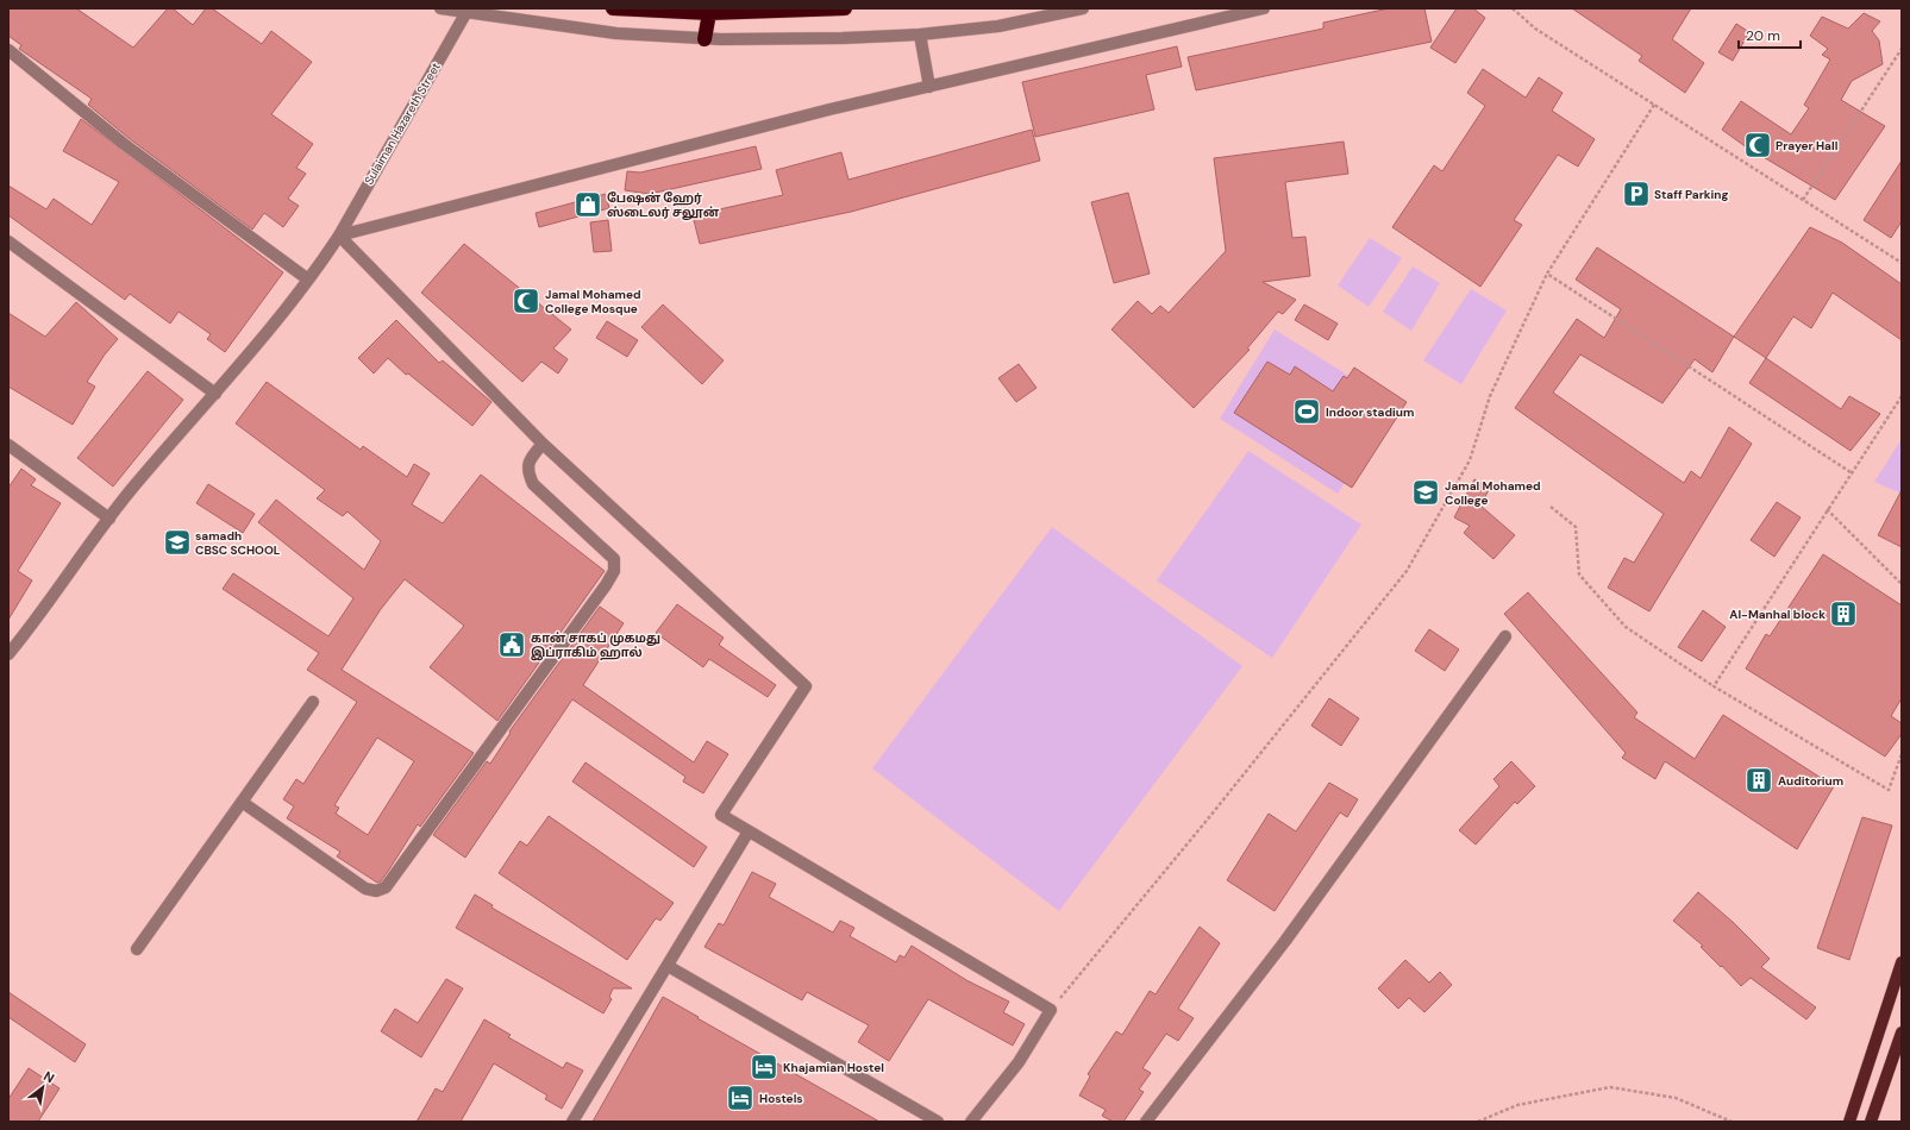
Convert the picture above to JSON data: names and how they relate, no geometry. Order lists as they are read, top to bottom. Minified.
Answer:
{"streets":{"street":["Sulaiman Hazareth Street"]},"places":{"mosque":["Prayer Hall","Jamal Mohamed College Mosque"],"parking":["Staff Parking"],"shop":["பேஷன் ஹேர் ஸ்டைலர் சலூன்"],"sports":["Indoor stadium"],"school or university":["Jamal Mohamed College","samadh CBSC SCHOOL"],"building":["Al-Manhal block","Auditorium"],"public building":["கான் சாகப் முகமது இப்ராகிம் ஹால்"],"hotel":["Khajamian Hostel","Hostels"]},"scale_bar":"20 m","north":"top right"}
